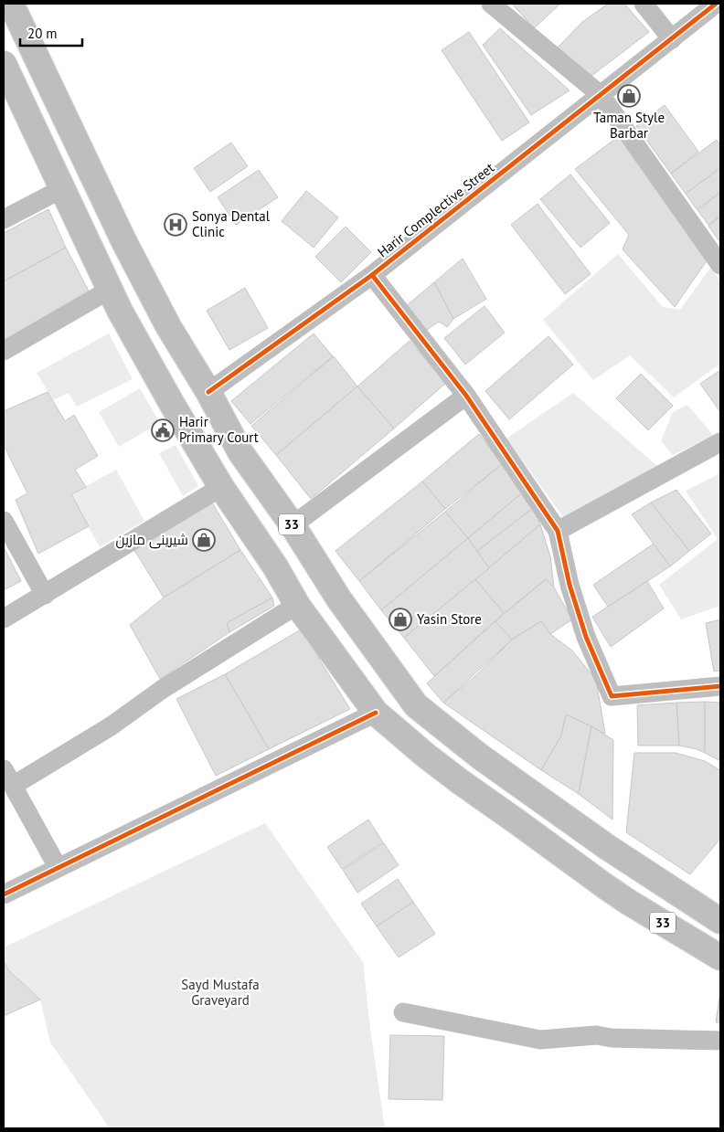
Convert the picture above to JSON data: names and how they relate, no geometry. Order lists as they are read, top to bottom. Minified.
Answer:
{"streets":{"main road":["33"],"street":["Harir Complective Street"]},"crossings":[["Harir Complective Street","33"]],"parks":["Sayd Mustafa Graveyard"],"places":{"shop":["Taman Style Barbar","شیرینی مازین","Yasin Store"],"hospital":["Sonya Dental Clinic"],"public building":["Harir Primary Court"]},"scale_bar":"20 m"}
